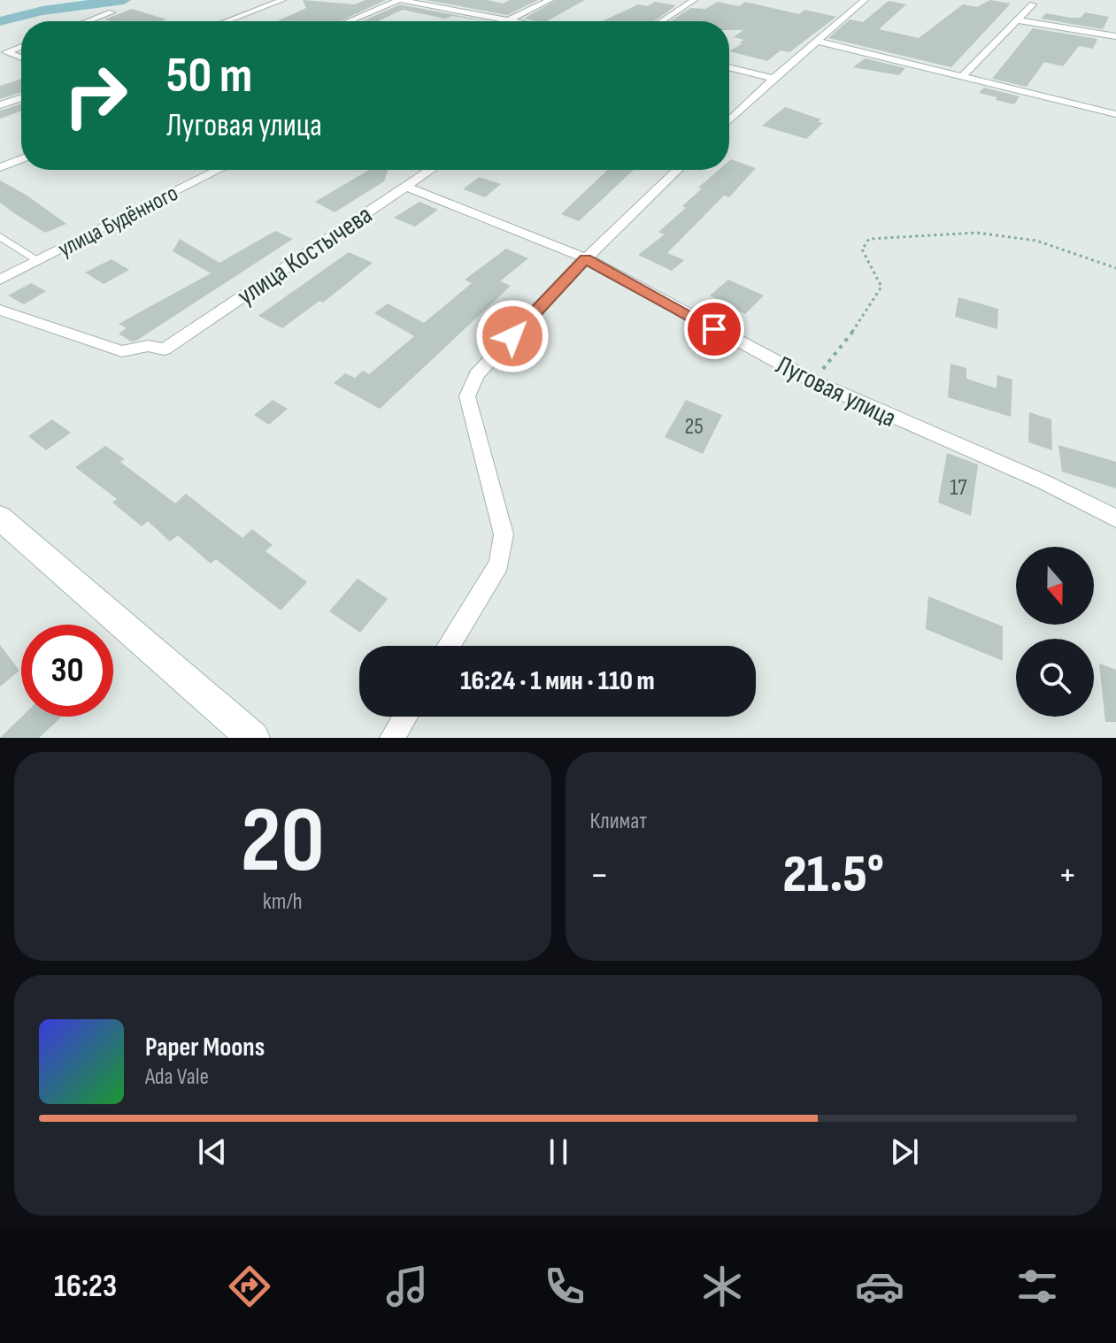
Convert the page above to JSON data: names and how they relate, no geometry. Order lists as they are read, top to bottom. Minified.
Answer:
{"streets":{"street":["улица Будённого","улица Костычева","Луговая улица"]},"crossings":[["улица Костычева","Луговая улица"]],"house_numbers":["25","17"],"north":"bottom","page":{"turn":["50 m","Луговая улица"],"limit":"30","trip":"16:24 · 1 мин · 110 m","tile":[["20","km/h"],"Климат"],"heat":["−","21.5°","+"],"song":["Paper Moons","Ada Vale"],"tabs":"16:23"}}
